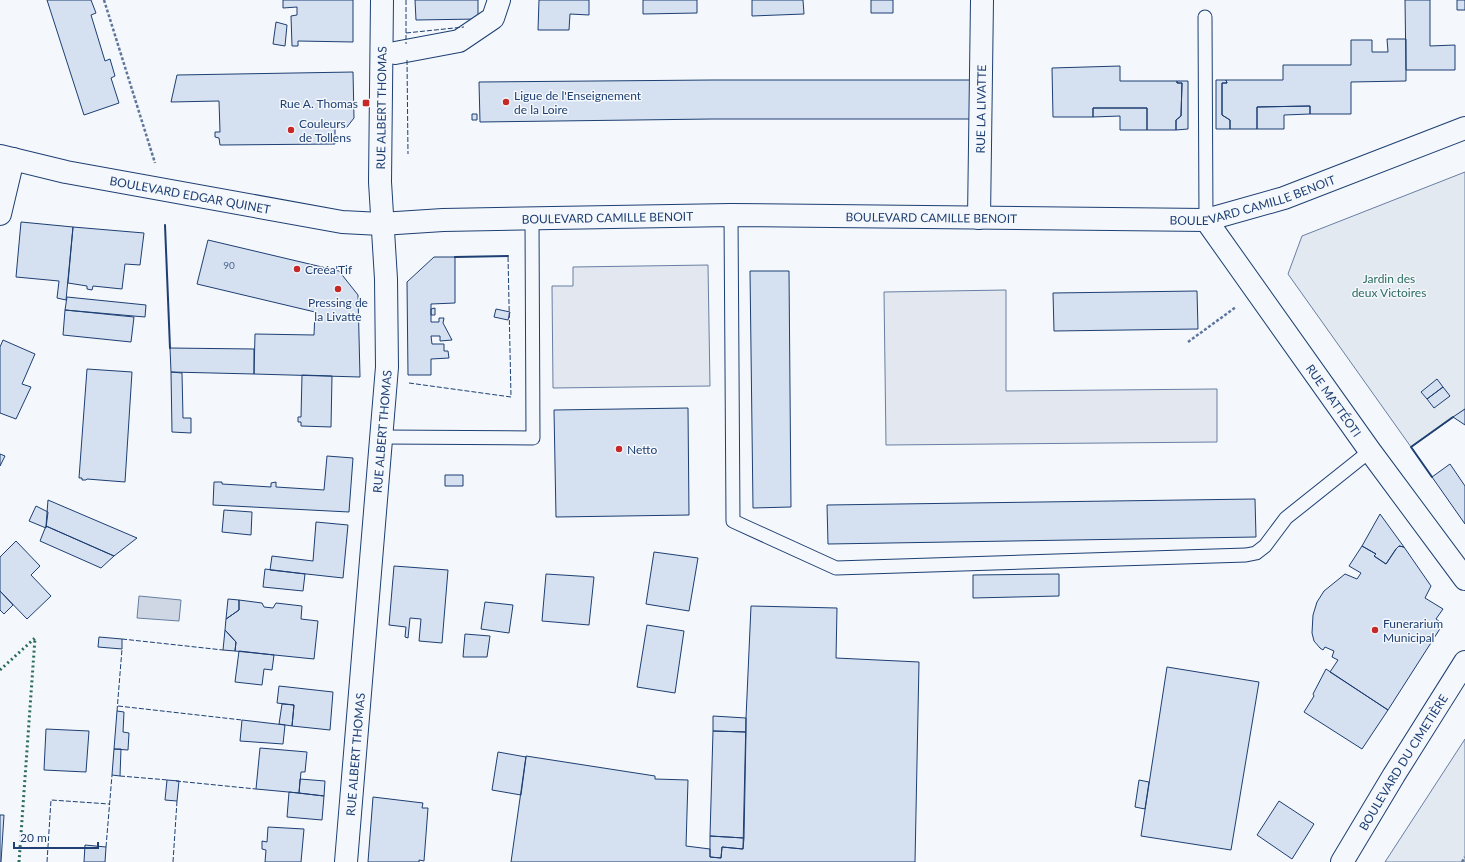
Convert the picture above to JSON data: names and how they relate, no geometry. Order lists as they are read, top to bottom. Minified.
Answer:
{"streets":{"street":["RUE ALBERT THOMAS","RUE LA LIVATTE","BOULEVARD EDGAR QUINET","BOULEVARD CAMILLE BENOIT","RUE MATTÉOTI","BOULEVARD DU CIMETIÈRE"]},"crossings":[["RUE ALBERT THOMAS","BOULEVARD EDGAR QUINET"],["RUE ALBERT THOMAS","BOULEVARD CAMILLE BENOIT"],["RUE LA LIVATTE","BOULEVARD CAMILLE BENOIT"],["BOULEVARD EDGAR QUINET","BOULEVARD CAMILLE BENOIT"],["BOULEVARD CAMILLE BENOIT","RUE MATTÉOTI"]],"parks":["Jardin des deux Victoires"],"places":{"other":["Ligue de l'Enseignement de la Loire","Couleurs de Tollens","Creéa'Tif","Pressing de la Livatte","Netto","Funerarium Municipal"],"transit":["Rue A. Thomas"]},"house_numbers":["90"],"scale_bar":"20 m"}
